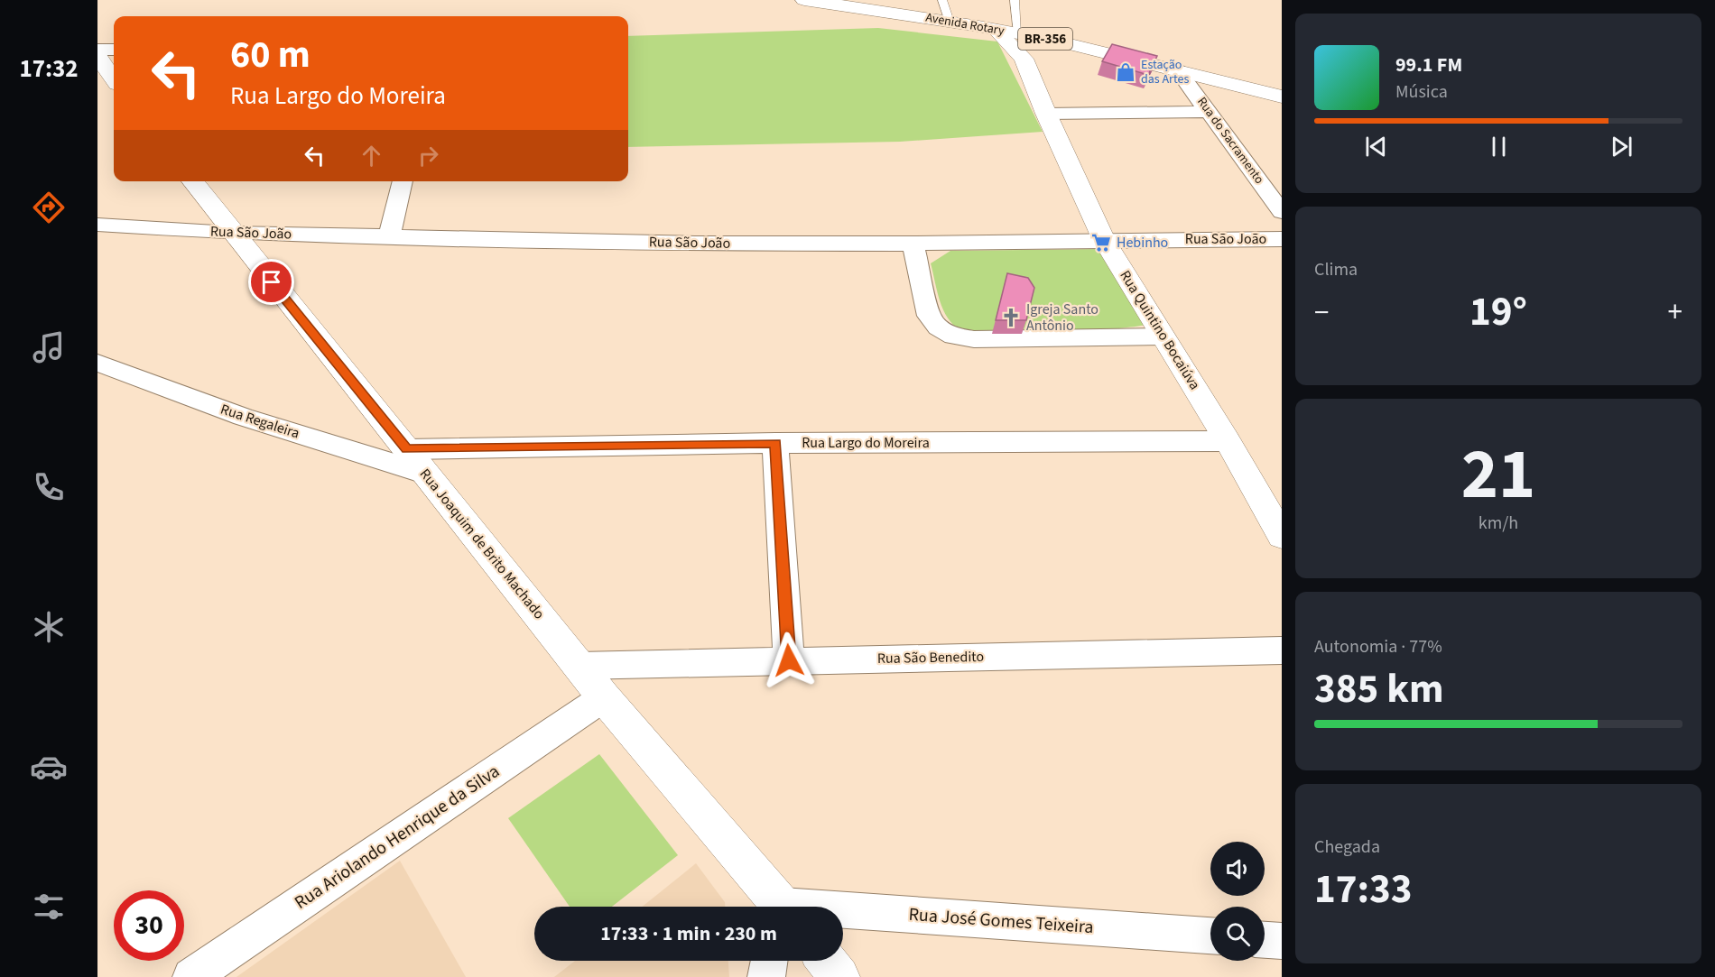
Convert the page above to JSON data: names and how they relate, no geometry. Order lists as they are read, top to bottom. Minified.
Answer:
{"streets":{"main road":["Avenida Rotary","BR-356","Rua Quintino Bocaiúva","Rua Joaquim de Brito Machado"],"street":["Rua do Sacramento","Rua São João","Rua Regaleira","Rua Largo do Moreira","Rua São Benedito","Rua Ariolando Henrique da Silva","Rua José Gomes Teixeira"]},"crossings":[["Avenida Rotary","Rua do Sacramento"],["Avenida Rotary","Rua Quintino Bocaiúva"],["Rua São João","Rua Quintino Bocaiúva"],["Rua São João","Rua Joaquim de Brito Machado"],["Rua Quintino Bocaiúva","Rua Largo do Moreira"],["Rua Regaleira","Rua Joaquim de Brito Machado"],["Rua Largo do Moreira","Rua Joaquim de Brito Machado"],["Rua Joaquim de Brito Machado","Rua São Benedito"],["Rua Joaquim de Brito Machado","Rua Ariolando Henrique da Silva"]],"places":{"shop":["Estação das Artes"],"supermarket":["Hebinho"],"church":["Igreja Santo Antônio"]},"page":{"tabs":"17:32","turn":["60 m","Rua Largo do Moreira"],"song":["99.1 FM","Música"],"tile":["Clima",["21","km/h"],["Autonomia · 77%","385 km"],["Chegada","17:33"]],"heat":["−","19°","+"],"limit":"30","trip":"17:33 · 1 min · 230 m"}}
